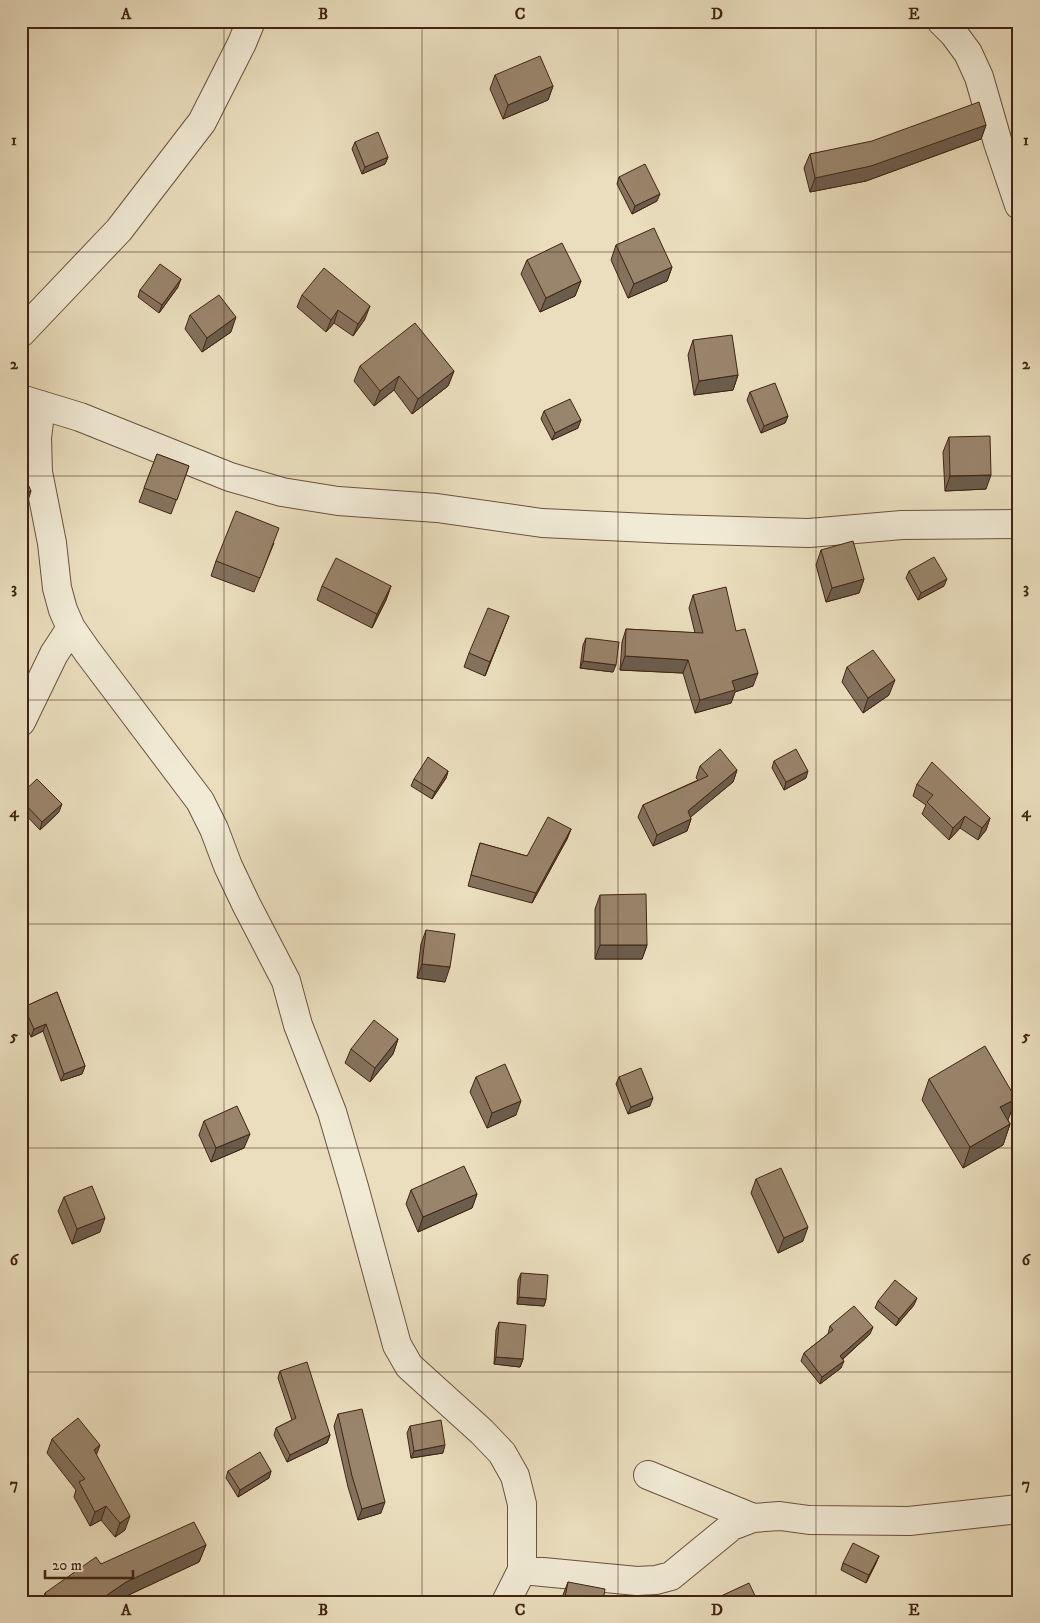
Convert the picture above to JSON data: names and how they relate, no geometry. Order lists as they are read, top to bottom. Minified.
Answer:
{"scale_bar":"20 m","grid":{"columns":["A","B","C","D","E"],"rows":["1","2","3","4","5","6","7"]}}
